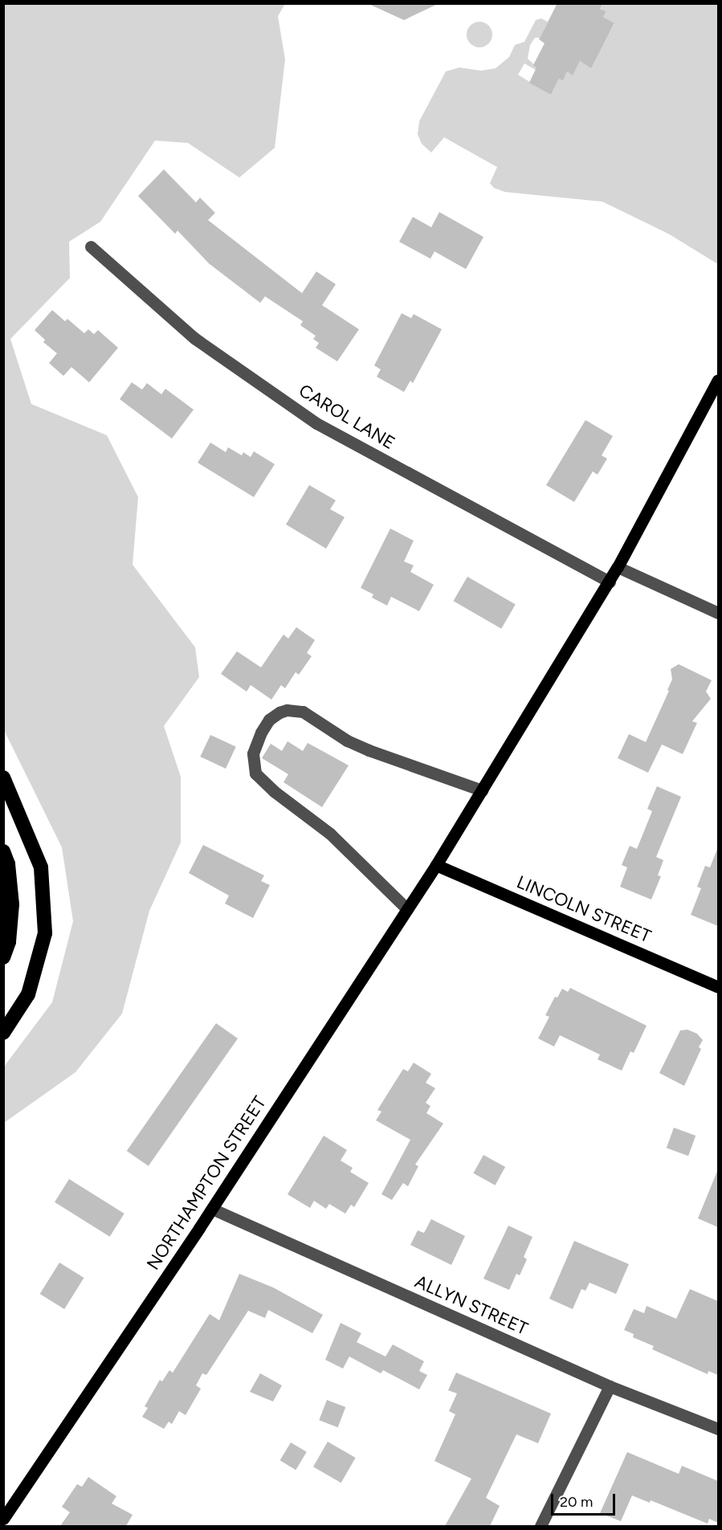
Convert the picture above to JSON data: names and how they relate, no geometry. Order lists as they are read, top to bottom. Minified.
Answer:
{"streets":{"main road":["LINCOLN STREET","NORTHAMPTON STREET"],"street":["CAROL LANE","ALLYN STREET"]},"crossings":[["CAROL LANE","NORTHAMPTON STREET"],["LINCOLN STREET","NORTHAMPTON STREET"],["NORTHAMPTON STREET","ALLYN STREET"]],"scale_bar":"20 m"}
